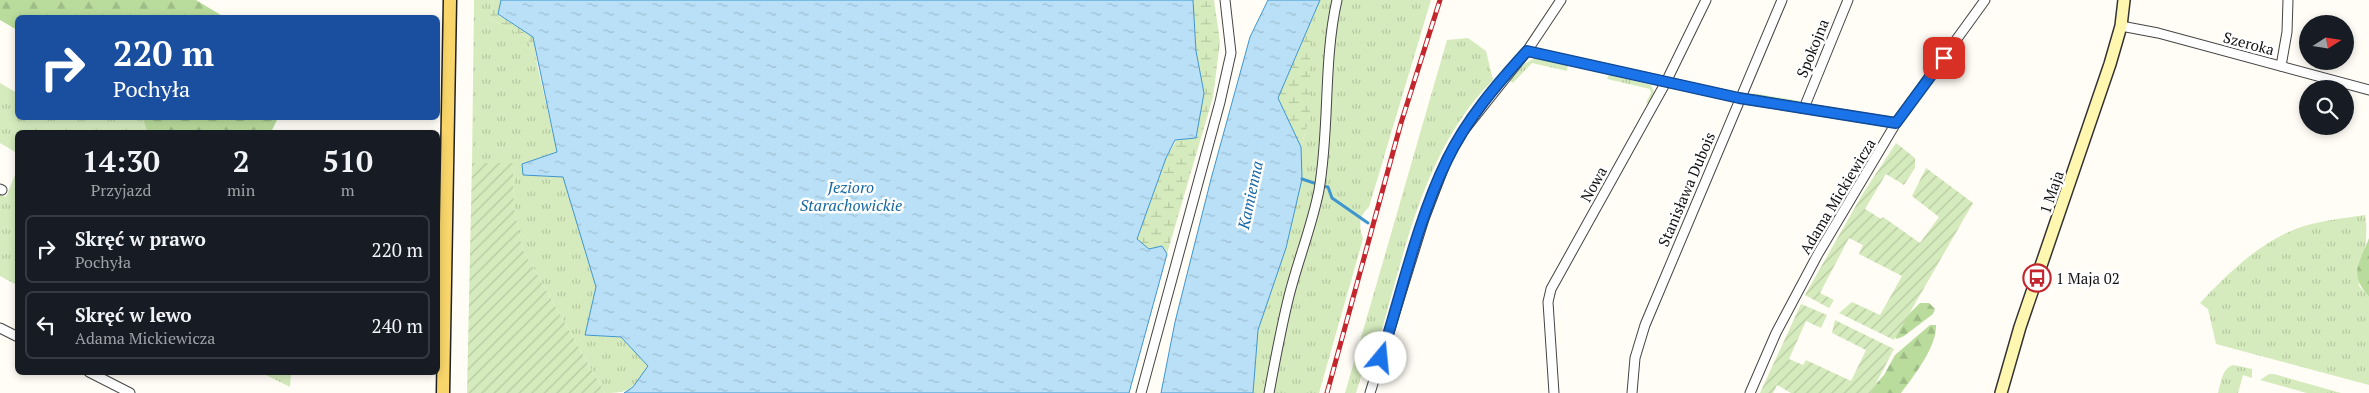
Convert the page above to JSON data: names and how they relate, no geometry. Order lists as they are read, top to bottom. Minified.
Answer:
{"streets":{"street":["Szeroka","Spokojna","Nowa","Stanisława Dubois","1 Maja","Adama Mickiewicza"]},"crossings":[["Szeroka","1 Maja"]],"water":["Jezioro Starachowickie","Kamienna"],"places":{"bus stop":["1 Maja 02"]},"north":"right","page":{"turn":["220 m","Pochyła"],"eta":["14:30","Przyjazd","2","min","510","m"],"list":[{"name":"Skręć w prawo","note":"Pochyła","value":"220 m"},{"name":"Skręć w lewo","note":"Adama Mickiewicza","value":"240 m"}]}}
